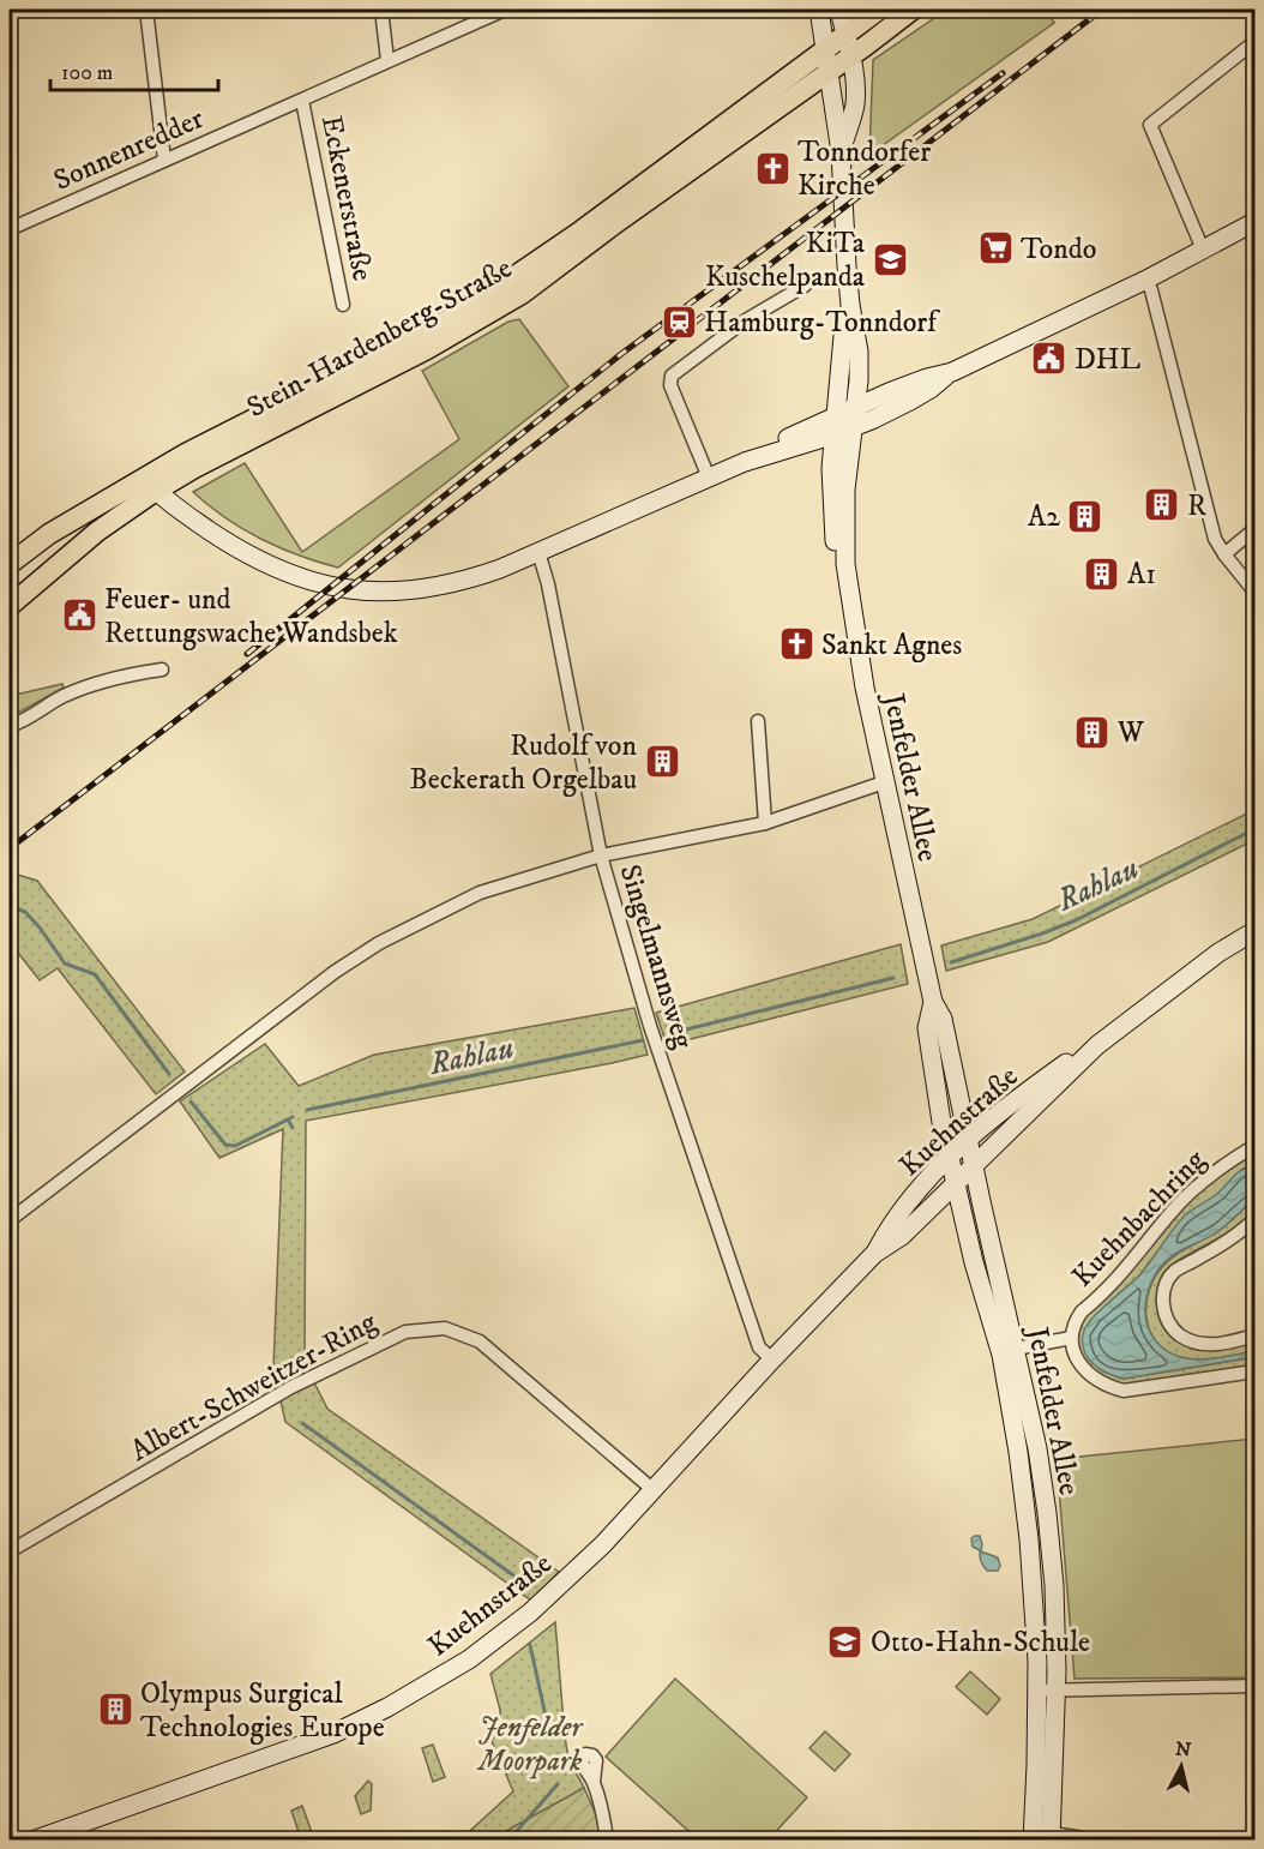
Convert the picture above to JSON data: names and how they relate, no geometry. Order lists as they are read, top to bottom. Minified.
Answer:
{"streets":{"main road":["Stein-Hardenberg-Straße","Jenfelder Allee","Kuehnstraße"],"street":["Sonnenredder","Eckenerstraße","Singelmannsweg","Kuehnbachring","Albert-Schweitzer-Ring"]},"crossings":[["Sonnenredder","Eckenerstraße"],["Jenfelder Allee","Kuehnstraße"],["Singelmannsweg","Kuehnstraße"],["Kuehnstraße","Albert-Schweitzer-Ring"]],"water":["Rahlau"],"parks":["Jenfelder Moorpark"],"places":{"church":["Tonndorfer Kirche","Sankt Agnes"],"supermarket":["Tondo"],"school or university":["KiTa Kuschelpanda","Otto-Hahn-Schule"],"station":["Hamburg-Tonndorf"],"public building":["DHL","Feuer- und Rettungswache Wandsbek"],"building":["R","A2","A1","W","Rudolf von Beckerath Orgelbau","Olympus Surgical Technologies Europe"]},"scale_bar":"100 m","north":"top"}
